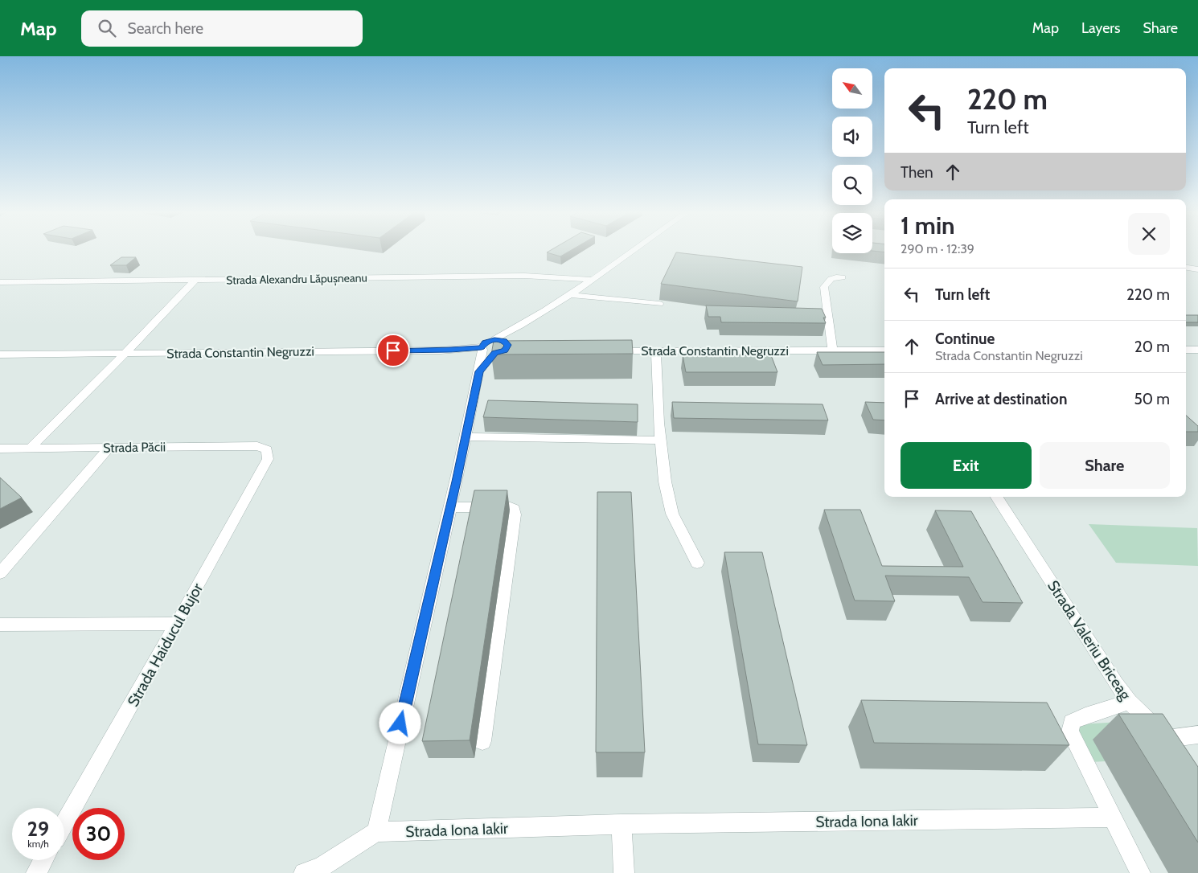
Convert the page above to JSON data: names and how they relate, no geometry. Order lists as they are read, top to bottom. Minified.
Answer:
{"streets":{"street":["Strada Alexandru Lăpușneanu","Strada Constantin Negruzzi","Strada Păcii","Strada Valeriu Briceag","Strada Haiducul Bujor","Strada Iona Iakir"]},"crossings":[["Strada Păcii","Strada Haiducul Bujor"]],"north":"top left","page":{"header":"Map","search":"Search here","nav":["Map","Layers","Share"],"turn":["220 m","Turn left"],"then":"Then","heading":["1 min","290 m · 12:39"],"list":[{"name":"Turn left","value":"220 m"},{"name":"Continue","note":"Strada Constantin Negruzzi","value":"20 m"},{"name":"Arrive at destination","value":"50 m"}],"buttons":["Exit","Share"],"speed":"29 km/h","limit":"30"}}
